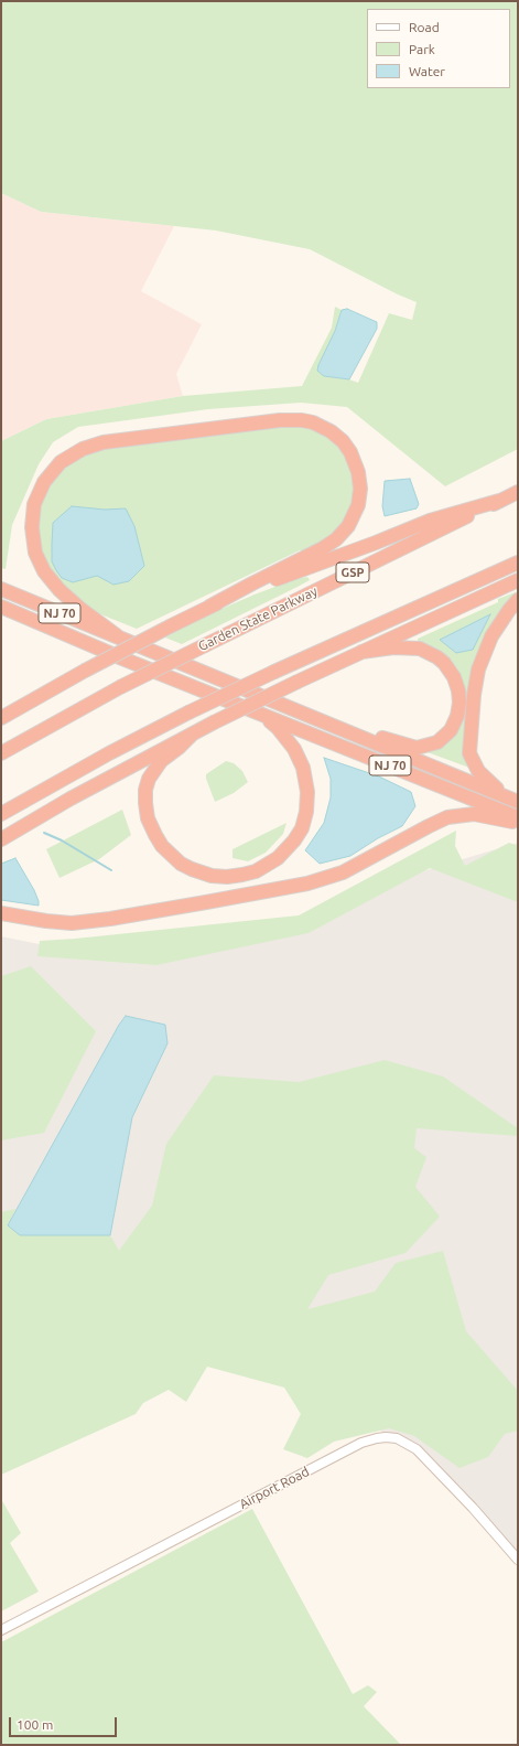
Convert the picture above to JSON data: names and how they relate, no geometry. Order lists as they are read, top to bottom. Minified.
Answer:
{"streets":{"highway":["GSP","NJ 70","Garden State Parkway"],"street":["Airport Road"]},"legend":["Road","Park","Water"],"scale_bar":"100 m"}
